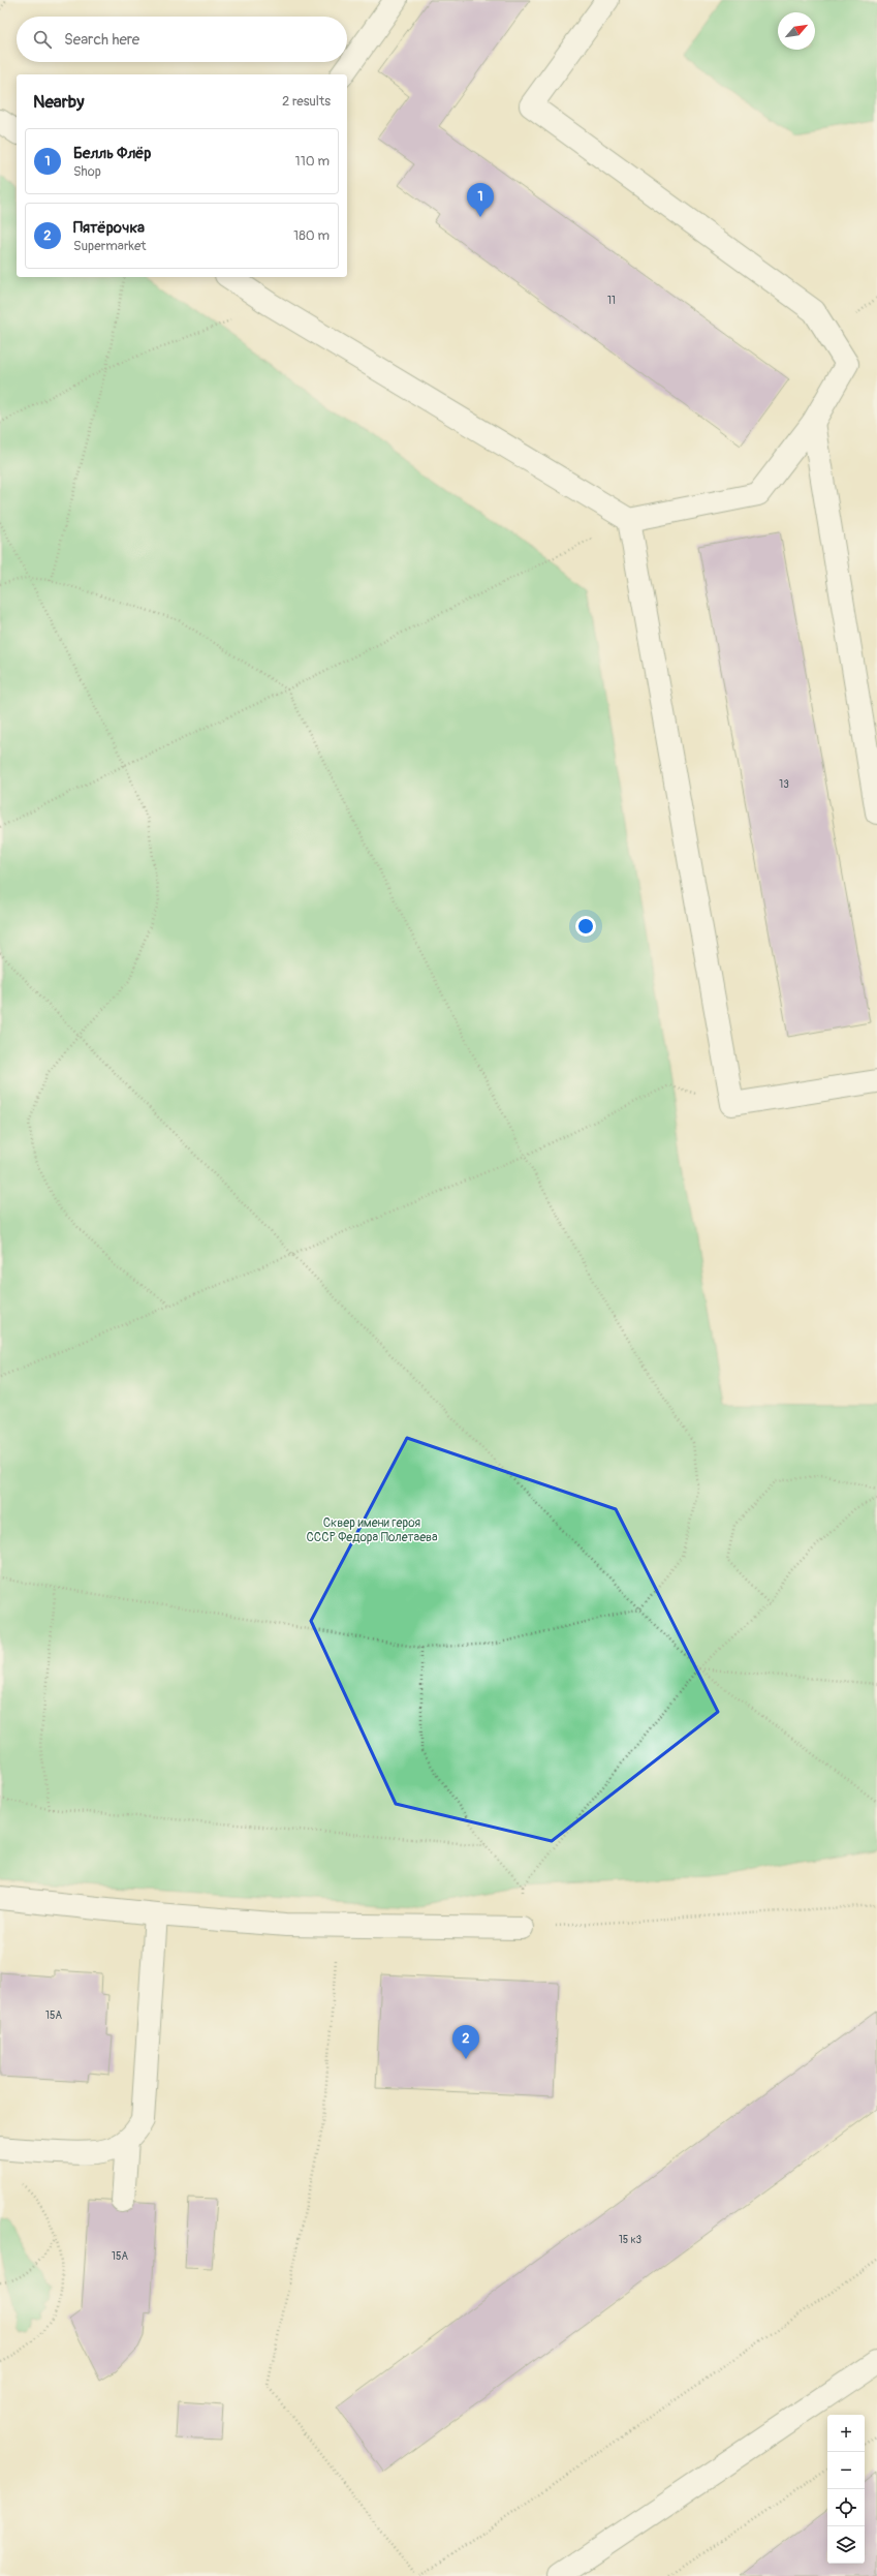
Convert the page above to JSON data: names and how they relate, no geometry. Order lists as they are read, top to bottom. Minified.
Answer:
{"parks":["Сквер имени героя СССР Федора Полетаева"],"house_numbers":["11","13","15А","15 к3","15А"],"north":"top right","page":{"search":"Search here","heading":["Nearby","2 results"],"list":[{"mark":"1","name":"Белль Флёр","note":"Shop","value":"110 m"},{"mark":"2","name":"Пятёрочка","note":"Supermarket","value":"180 m"}],"pins":["1","2"],"map_buttons":["+","−"]}}
